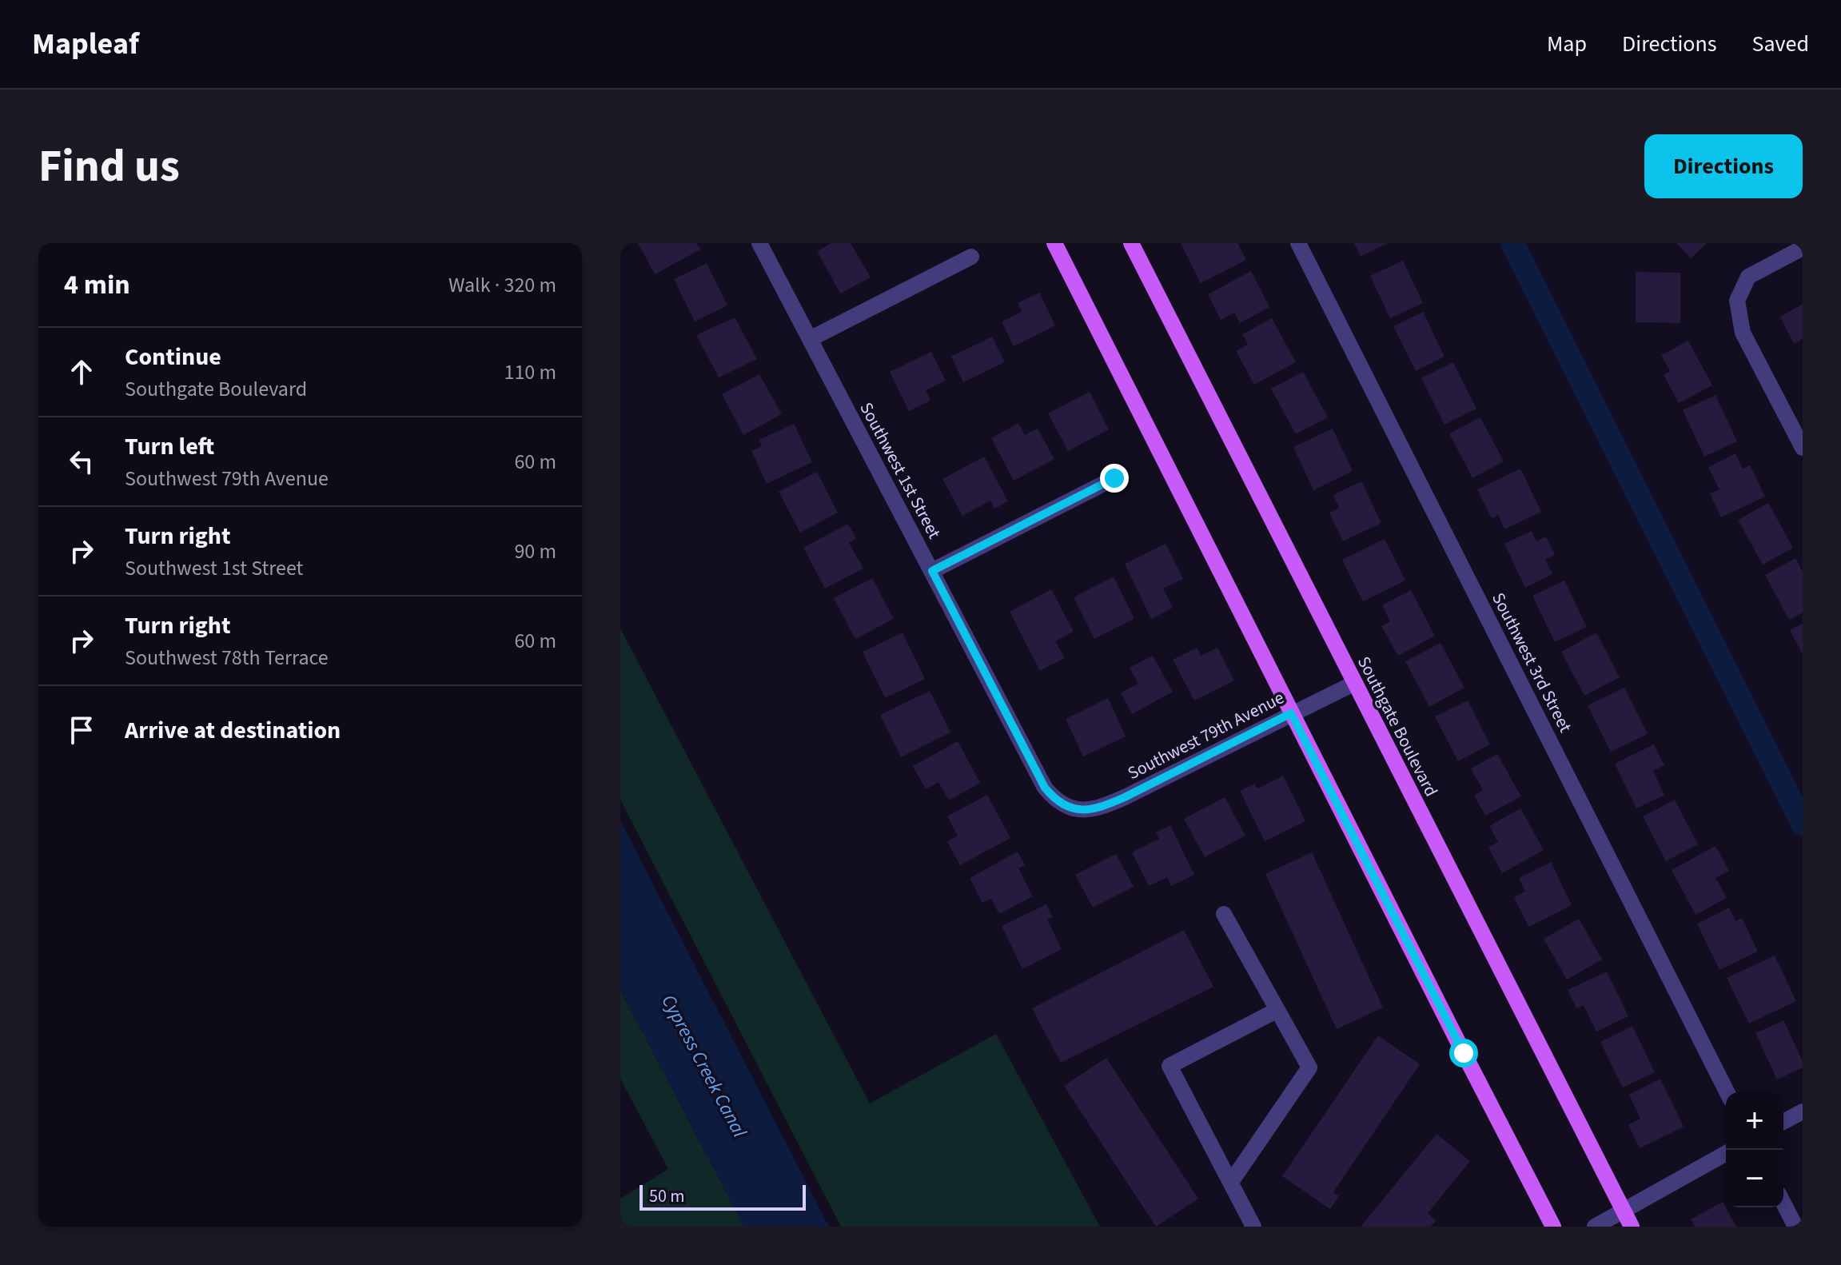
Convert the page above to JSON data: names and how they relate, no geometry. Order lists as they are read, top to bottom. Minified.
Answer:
{"streets":{"main road":["Southgate Boulevard"],"street":["Southwest 1st Street","Southwest 3rd Street","Southwest 79th Avenue"]},"crossings":[["Southwest 1st Street","Southwest 79th Avenue"],["Southgate Boulevard","Southwest 79th Avenue"]],"water":["Cypress Creek Canal"],"scale_bar":"50 m","page":{"header":"Mapleaf","nav":["Map","Directions","Saved"],"buttons":"Directions","title":"Find us","heading":["4 min","Walk · 320 m"],"list":[["Continue","Southgate Boulevard","110 m"],["Turn left","Southwest 79th Avenue","60 m"],["Turn right","Southwest 1st Street","90 m"],["Turn right","Southwest 78th Terrace","60 m"],"Arrive at destination"],"map_buttons":["+","−"],"scale":"50 m"}}
